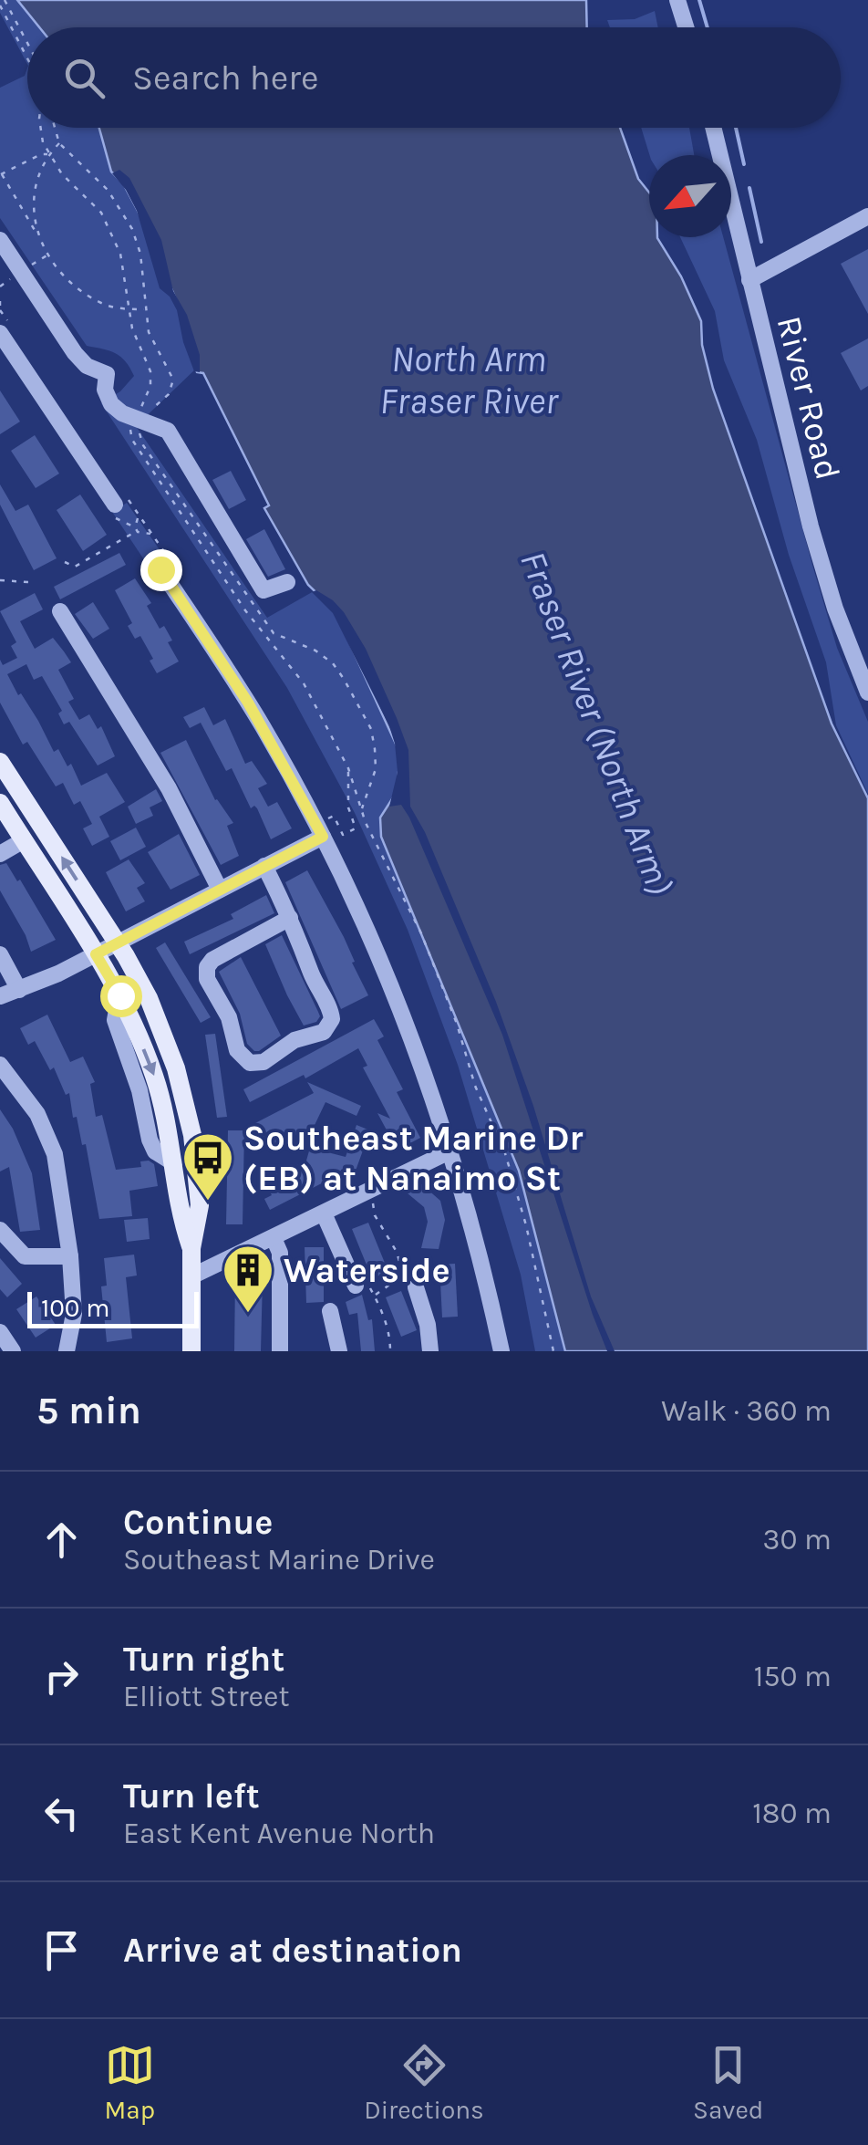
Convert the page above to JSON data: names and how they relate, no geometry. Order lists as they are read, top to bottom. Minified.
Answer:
{"streets":{"street":["River Road"]},"water":["North Arm Fraser River","Fraser River (North Arm)"],"places":{"bus stop":["Southeast Marine Dr (EB) at Nanaimo St"],"building":["Waterside"]},"scale_bar":"100 m","north":"bottom left","page":{"search":"Search here","scale":"100 m","heading":["5 min","Walk · 360 m"],"list":[["Continue","Southeast Marine Drive","30 m"],["Turn right","Elliott Street","150 m"],["Turn left","East Kent Avenue North","180 m"],"Arrive at destination"],"nav":["Map","Directions","Saved"]}}
